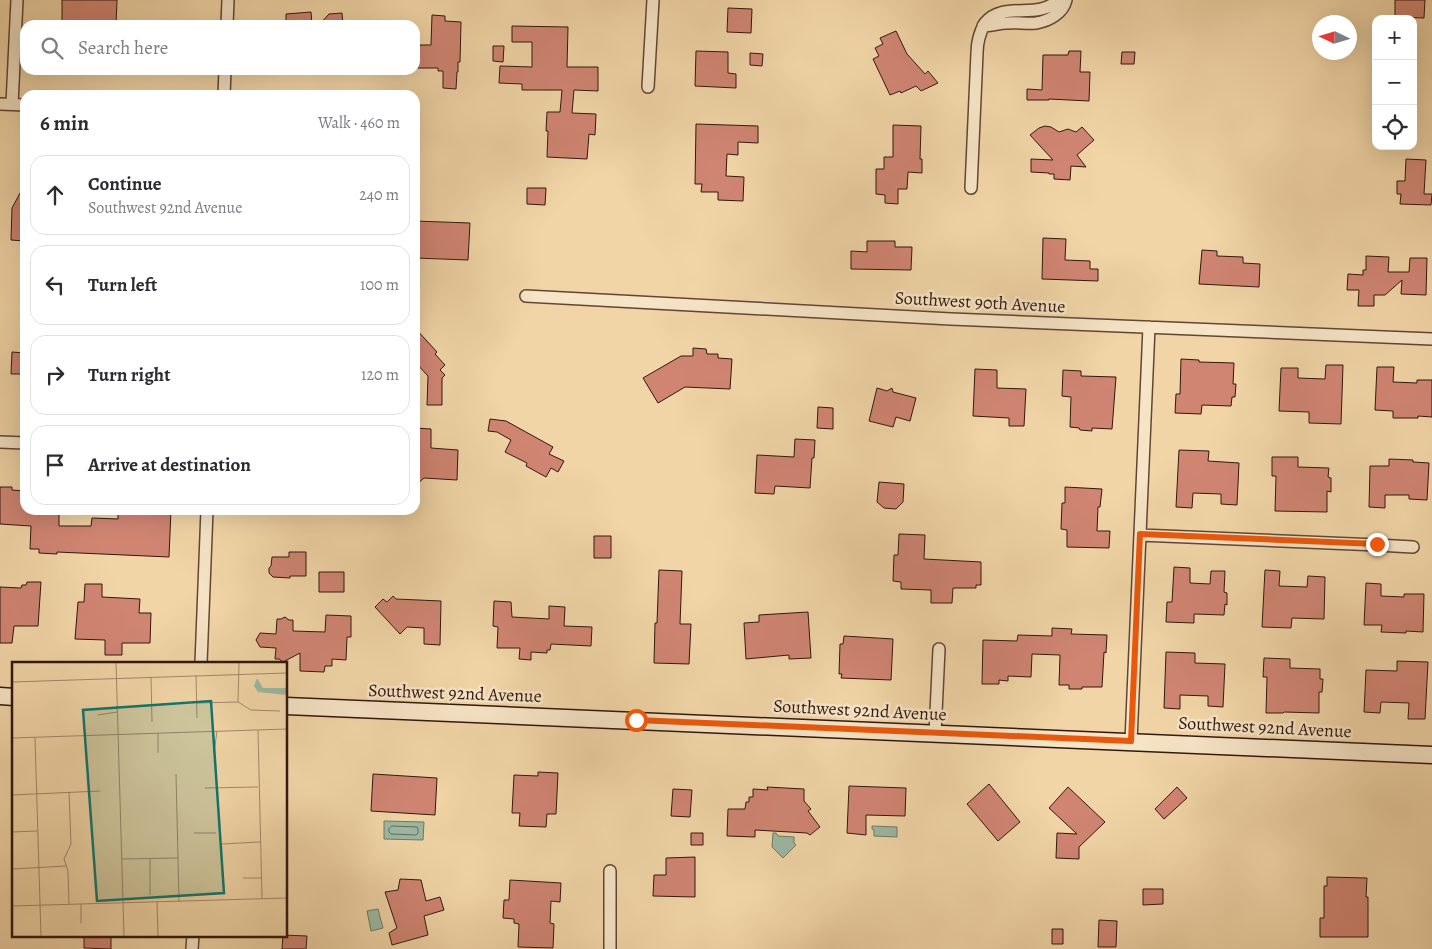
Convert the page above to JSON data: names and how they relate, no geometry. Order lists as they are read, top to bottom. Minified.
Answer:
{"streets":{"street":["Southwest 90th Avenue","Southwest 92nd Avenue"]},"north":"left","page":{"map_buttons":["+","−"],"search":"Search here","heading":["6 min","Walk · 460 m"],"list":[["Continue","Southwest 92nd Avenue","240 m"],["Turn left","100 m"],["Turn right","120 m"],"Arrive at destination"]}}
